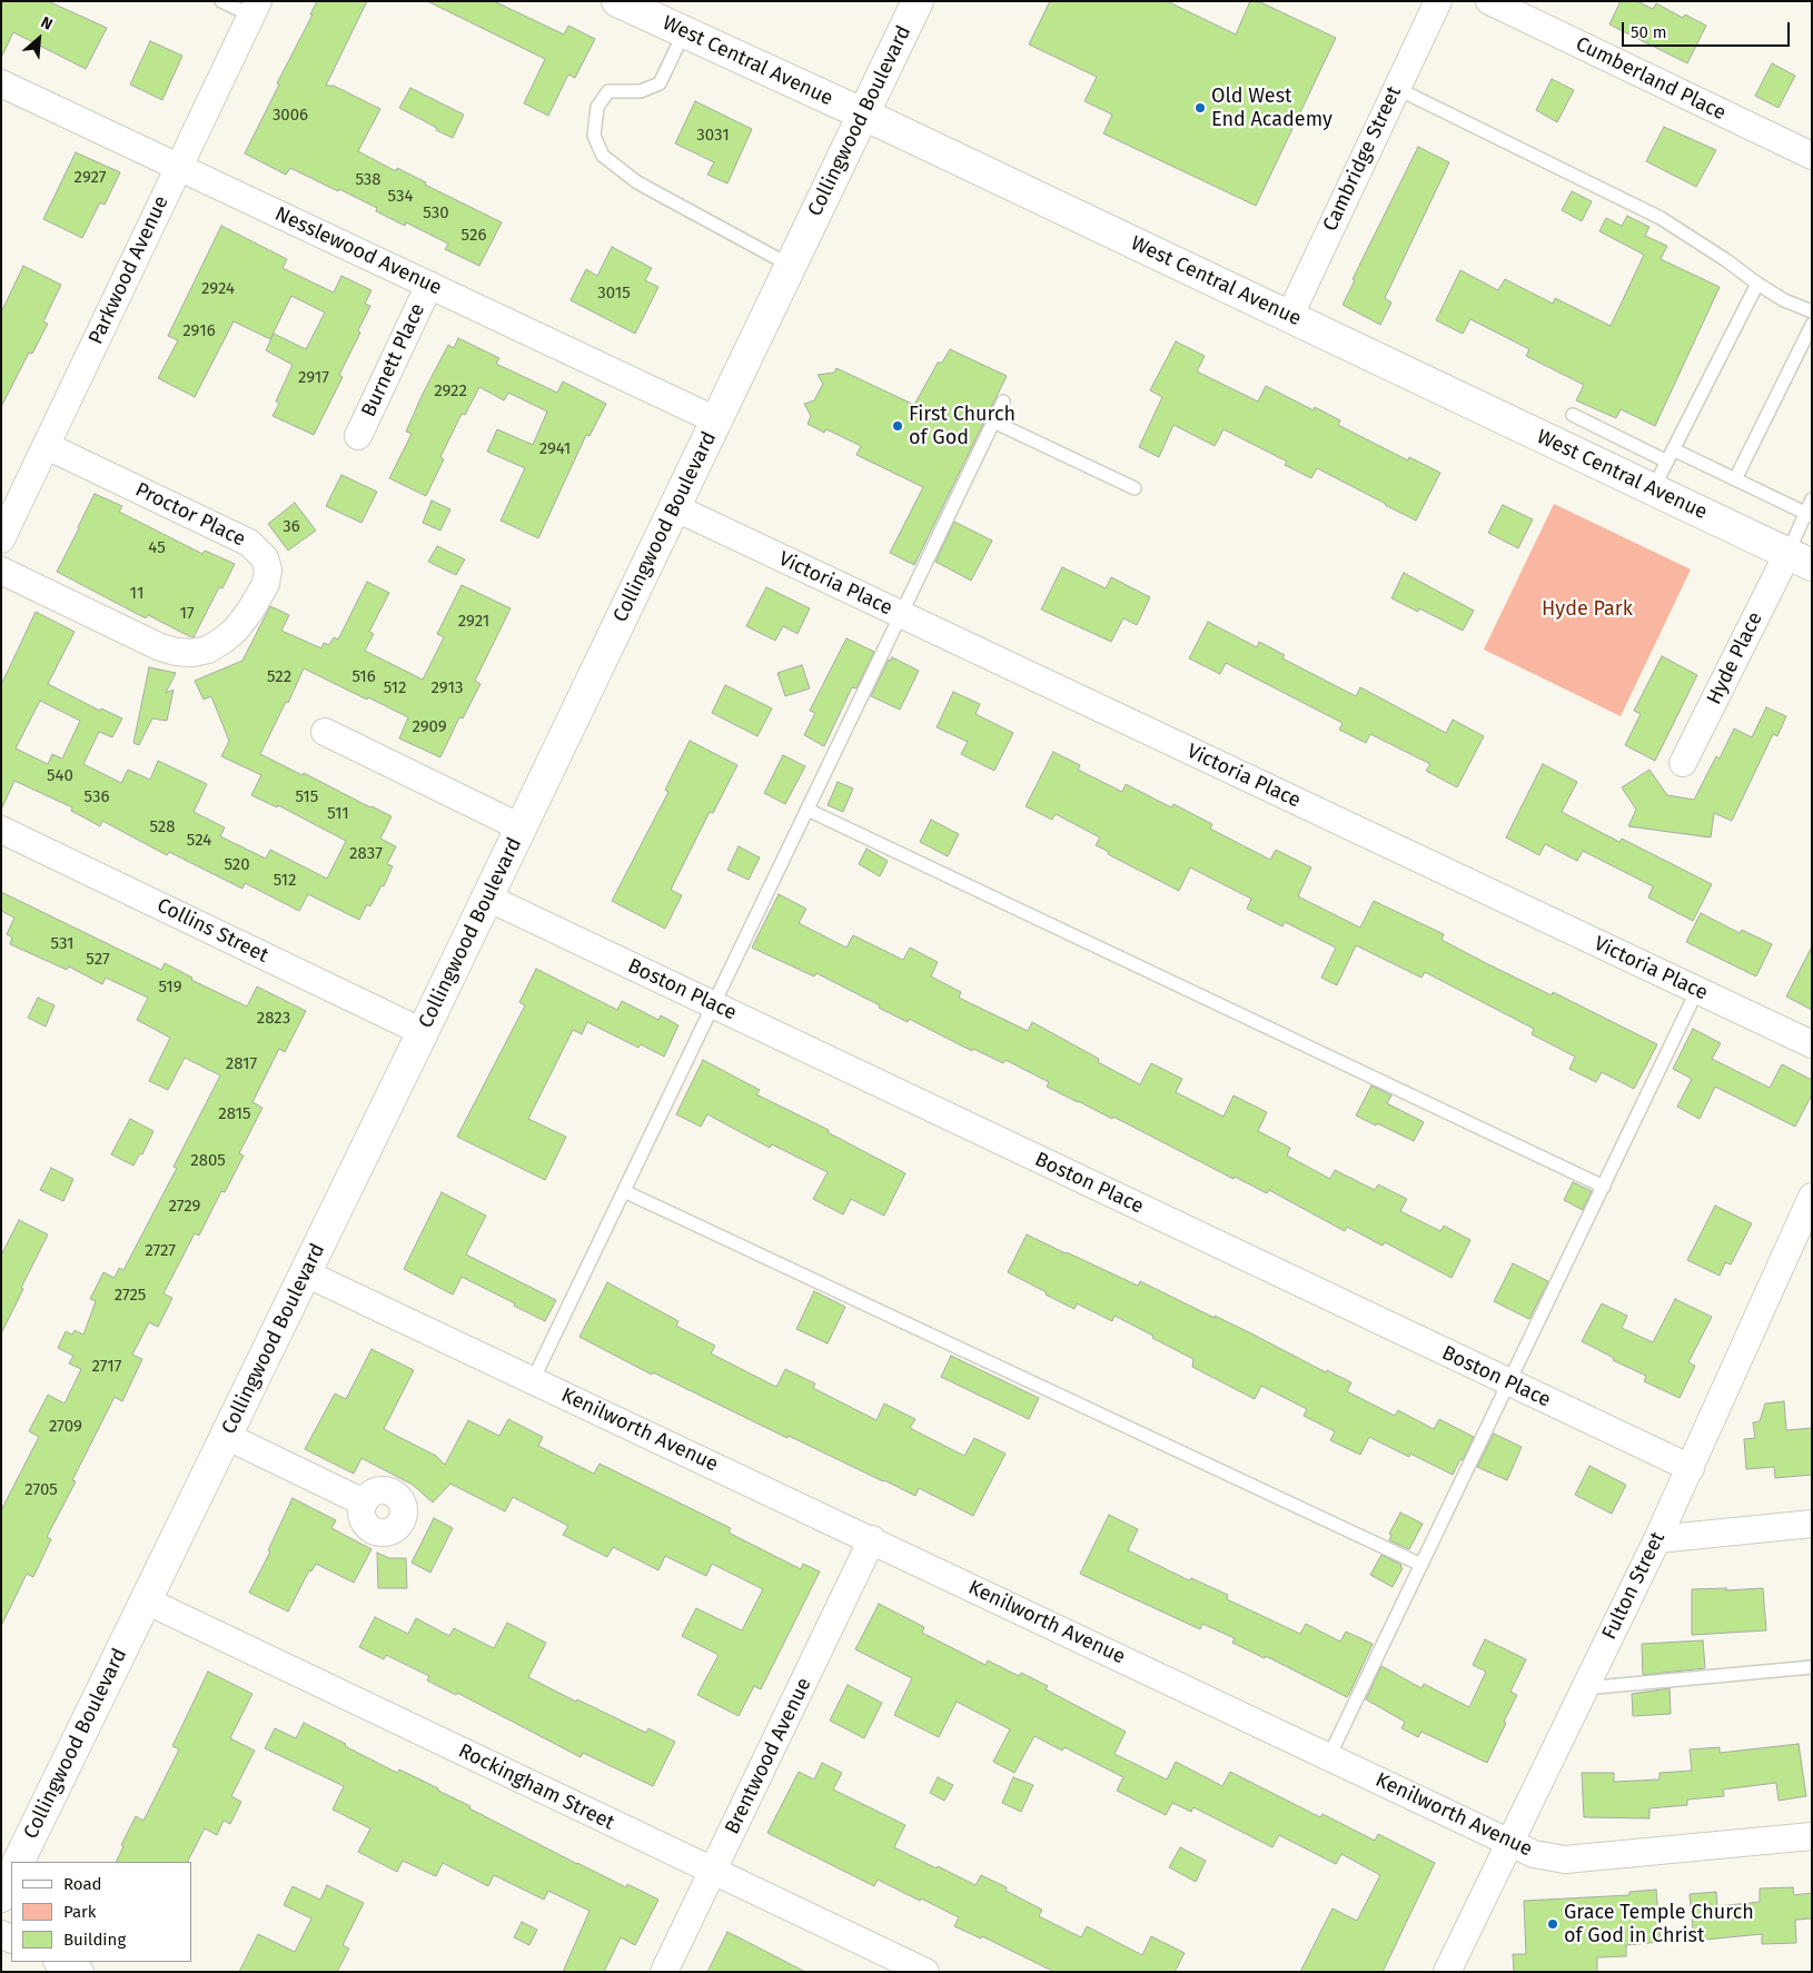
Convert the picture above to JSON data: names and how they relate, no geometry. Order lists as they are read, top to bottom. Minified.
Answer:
{"streets":{"main road":["West Central Avenue","Collingwood Boulevard"],"street":["Cumberland Place","Cambridge Street","Nesslewood Avenue","Parkwood Avenue","Burnett Place","Proctor Place","Victoria Place","Hyde Place","Collins Street","Boston Place","Kenilworth Avenue","Fulton Street","Brentwood Avenue","Rockingham Street"]},"crossings":[["West Central Avenue","Collingwood Boulevard"],["West Central Avenue","Cambridge Street"],["West Central Avenue","Hyde Place"],["Collingwood Boulevard","Nesslewood Avenue"],["Collingwood Boulevard","Victoria Place"],["Collingwood Boulevard","Collins Street"],["Collingwood Boulevard","Boston Place"],["Collingwood Boulevard","Kenilworth Avenue"],["Collingwood Boulevard","Rockingham Street"],["Nesslewood Avenue","Parkwood Avenue"],["Nesslewood Avenue","Burnett Place"],["Parkwood Avenue","Proctor Place"],["Boston Place","Fulton Street"],["Kenilworth Avenue","Fulton Street"],["Kenilworth Avenue","Brentwood Avenue"],["Brentwood Avenue","Rockingham Street"]],"parks":["Hyde Park"],"places":["Old West End Academy","First Church of God","Grace Temple Church of God in Christ"],"house_numbers":["3006","3031","2927","538","534","530","526","2924","3015","2916","2917","2922","2941","36","45","11","17","2921","522","516","512","2913","2909","540","536","515","511","528","524","2837","520","512","531","527","519","2823","2817","2815","2805","2729","2727","2725","2717","2709","2705"],"legend":["Road","Park","Building"],"scale_bar":"50 m","north":"top right"}
